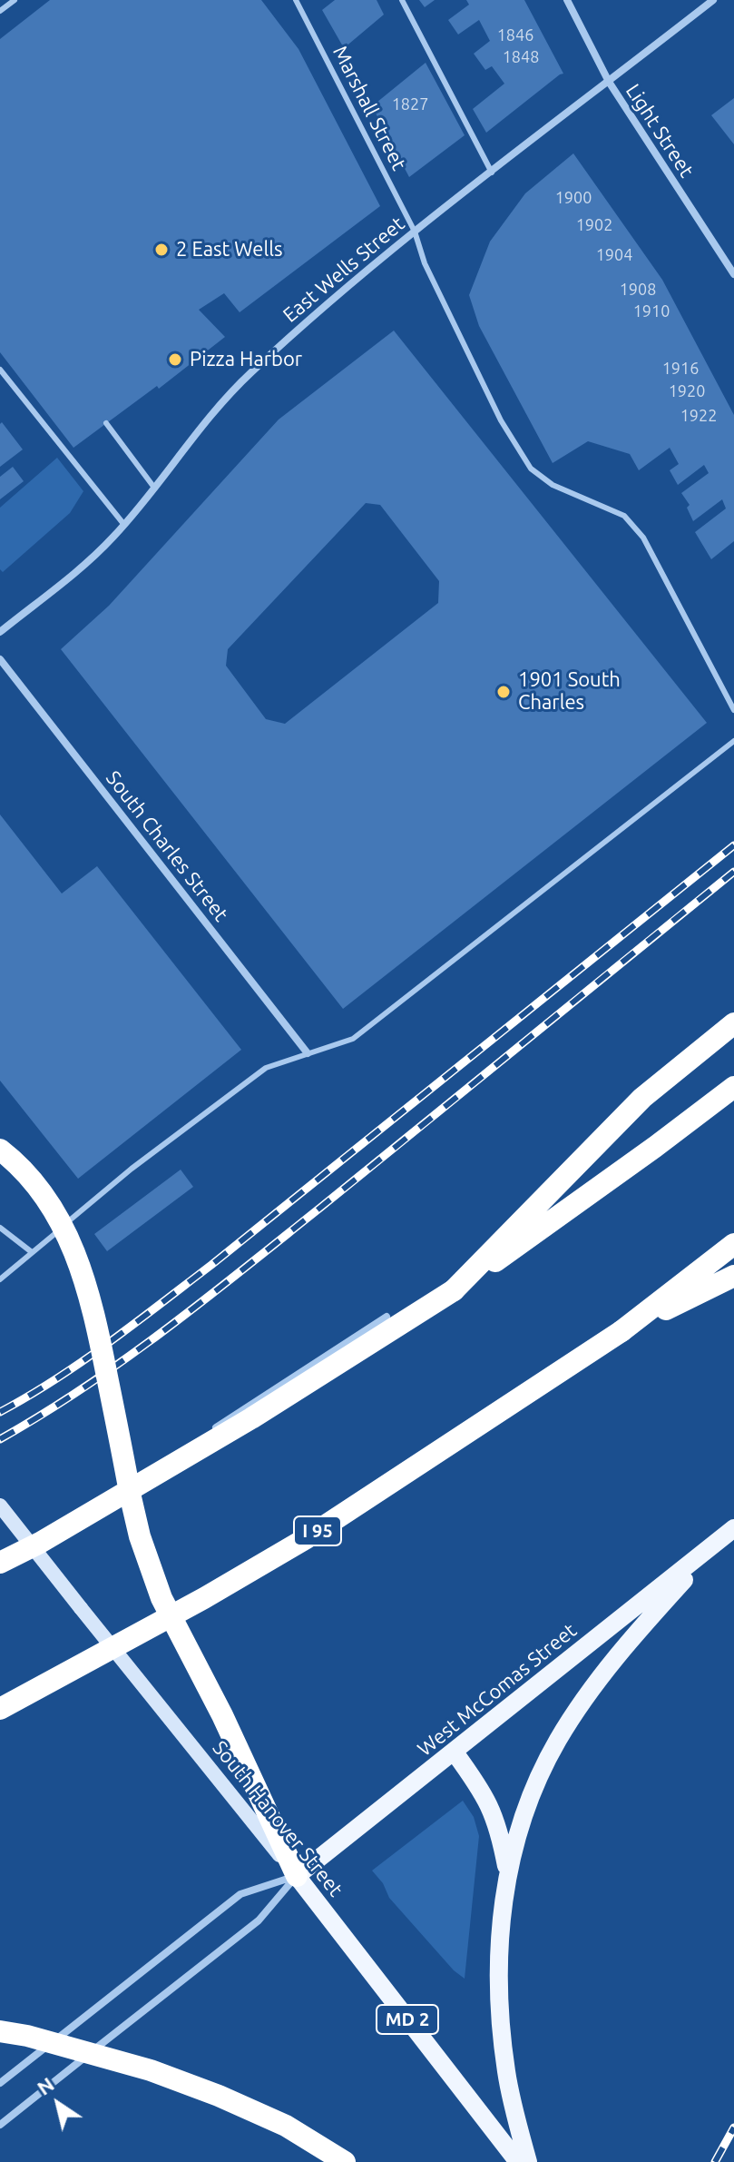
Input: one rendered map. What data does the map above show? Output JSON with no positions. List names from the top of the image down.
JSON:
{
  "streets": {
    "highway": ["I 95"],
    "main road": ["West McComas Street", "South Hanover Street", "MD 2"],
    "street": ["Light Street", "East Wells Street", "South Charles Street"],
    "lane": ["Marshall Street"]
  },
  "crossings": [
    ["Marshall Street", "East Wells Street"],
    ["Light Street", "East Wells Street"],
    ["West McComas Street", "South Hanover Street"]
  ],
  "places": ["2 East Wells", "Pizza Harbor", "1901 South Charles"],
  "house_numbers": [
    "1846",
    "1848",
    "1827",
    "1900",
    "1902",
    "1904",
    "1908",
    "1910",
    "1916",
    "1920",
    "1922"
  ],
  "north": "top left"
}
